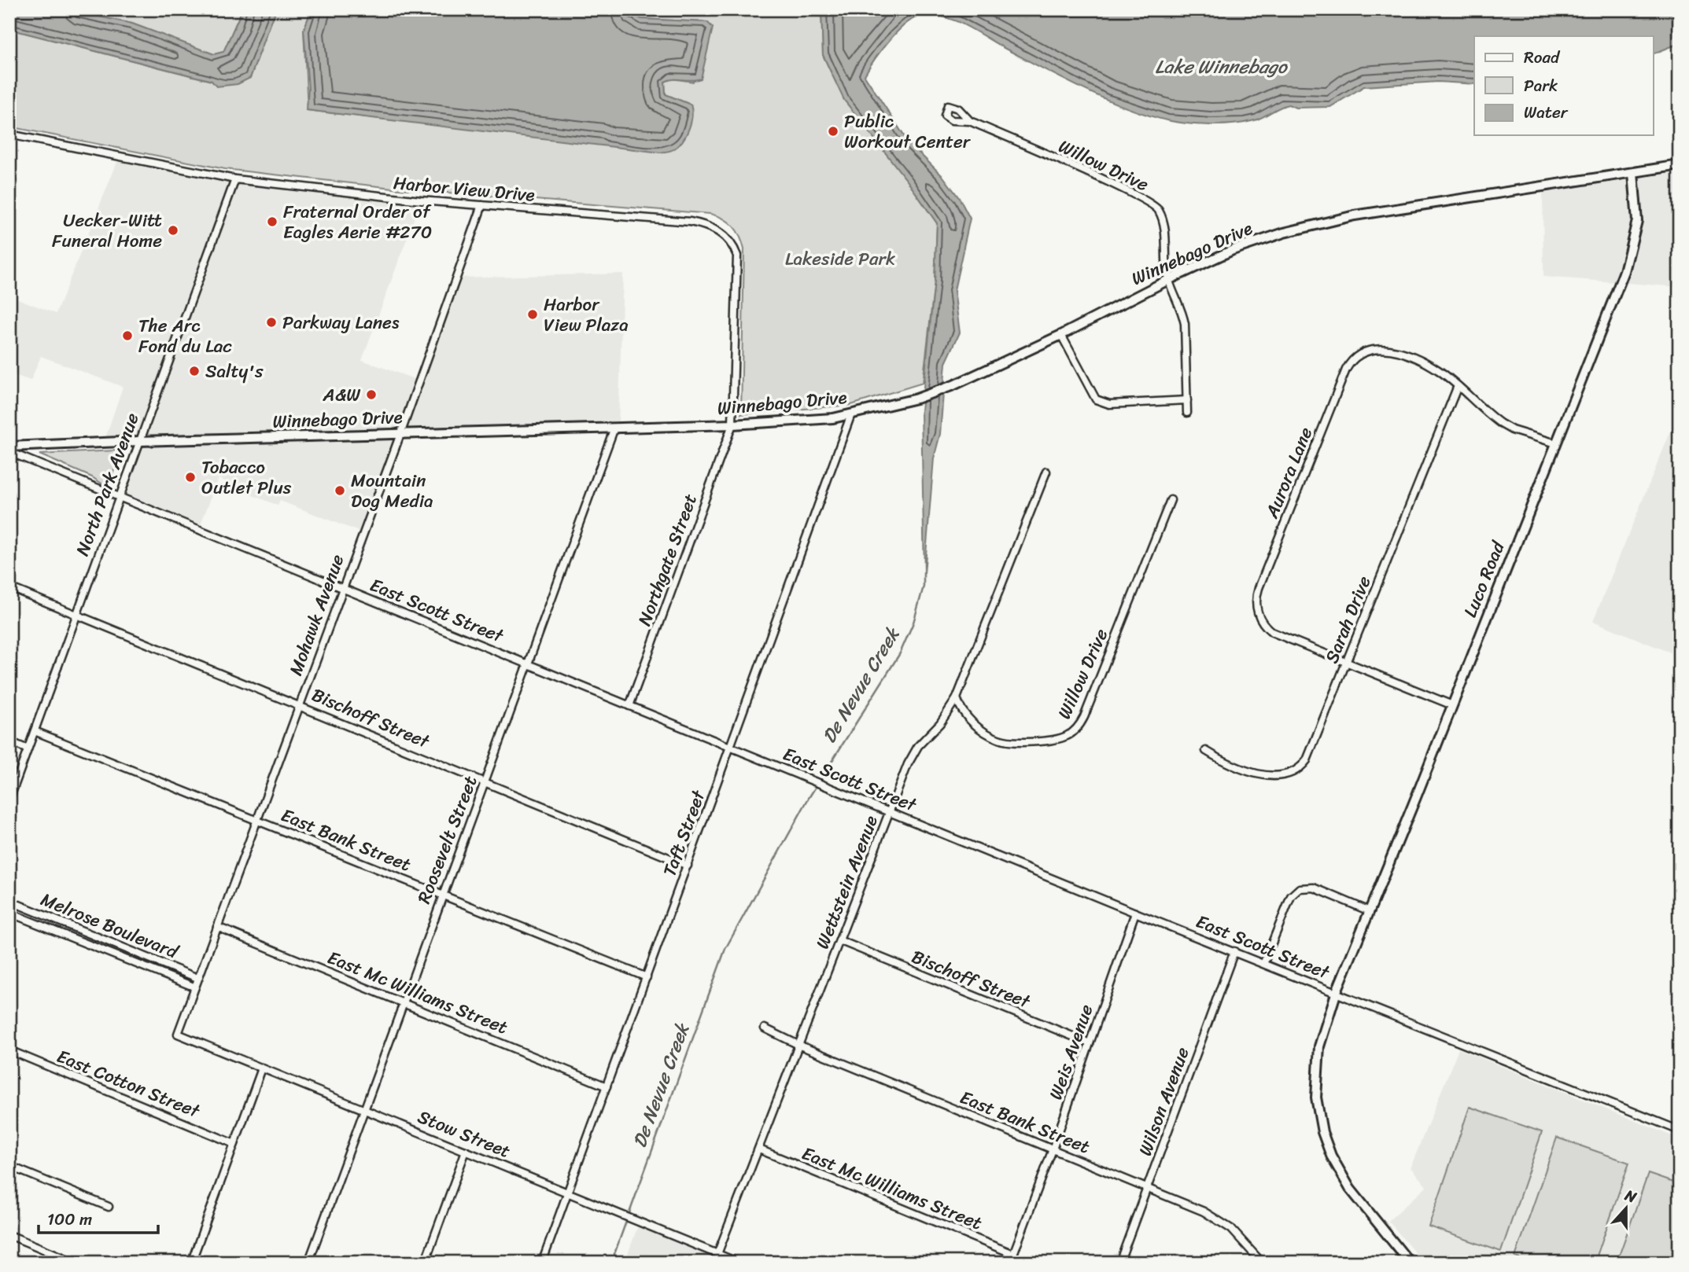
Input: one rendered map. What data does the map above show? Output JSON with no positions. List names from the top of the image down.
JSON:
{
  "streets": {
    "main road": ["Winnebago Drive", "Luco Road"],
    "street": [
      "Willow Drive",
      "Harbor View Drive",
      "Aurora Lane",
      "North Park Avenue",
      "Northgate Street",
      "East Scott Street",
      "Mohawk Avenue",
      "Sarah Drive",
      "Bischoff Street",
      "Taft Street",
      "East Bank Street",
      "Roosevelt Street",
      "Wettstein Avenue",
      "Melrose Boulevard",
      "East Mc Williams Street",
      "Weis Avenue",
      "East Cotton Street",
      "Wilson Avenue",
      "Stow Street"
    ]
  },
  "crossings": [
    ["Willow Drive", "Winnebago Drive"],
    ["Willow Drive", "Wettstein Avenue"],
    ["Harbor View Drive", "Winnebago Drive"],
    ["Harbor View Drive", "North Park Avenue"],
    ["Harbor View Drive", "Northgate Street"],
    ["Harbor View Drive", "Mohawk Avenue"],
    ["Winnebago Drive", "North Park Avenue"],
    ["Winnebago Drive", "Northgate Street"],
    ["Winnebago Drive", "Luco Road"],
    ["Winnebago Drive", "Mohawk Avenue"],
    ["Winnebago Drive", "Taft Street"],
    ["Winnebago Drive", "Roosevelt Street"],
    ["Aurora Lane", "Luco Road"],
    ["Aurora Lane", "Sarah Drive"],
    ["North Park Avenue", "East Scott Street"],
    ["North Park Avenue", "Bischoff Street"],
    ["North Park Avenue", "East Bank Street"],
    ["Northgate Street", "East Scott Street"],
    ["Luco Road", "East Scott Street"],
    ["East Scott Street", "Mohawk Avenue"],
    ["East Scott Street", "Taft Street"],
    ["East Scott Street", "Roosevelt Street"],
    ["East Scott Street", "Wettstein Avenue"],
    ["East Scott Street", "Weis Avenue"],
    ["East Scott Street", "Wilson Avenue"],
    ["Mohawk Avenue", "Bischoff Street"],
    ["Mohawk Avenue", "East Bank Street"],
    ["Mohawk Avenue", "Melrose Boulevard"],
    ["Mohawk Avenue", "East Mc Williams Street"],
    ["Mohawk Avenue", "Stow Street"],
    ["Bischoff Street", "Taft Street"],
    ["Bischoff Street", "Roosevelt Street"],
    ["Bischoff Street", "Wettstein Avenue"],
    ["Bischoff Street", "Weis Avenue"],
    ["Taft Street", "East Bank Street"],
    ["Taft Street", "East Mc Williams Street"],
    ["Taft Street", "Stow Street"],
    ["East Bank Street", "Roosevelt Street"],
    ["East Bank Street", "Wettstein Avenue"],
    ["East Bank Street", "Weis Avenue"],
    ["East Bank Street", "Wilson Avenue"],
    ["Roosevelt Street", "East Mc Williams Street"],
    ["Roosevelt Street", "Stow Street"],
    ["Wettstein Avenue", "East Mc Williams Street"],
    ["Wettstein Avenue", "Stow Street"],
    ["East Mc Williams Street", "Weis Avenue"]
  ],
  "water": ["Lake Winnebago", "De Nevue Creek"],
  "parks": ["Lakeside Park"],
  "places": [
    "Public Workout Center",
    "Fraternal Order of Eagles Aerie #270",
    "Uecker-Witt Funeral Home",
    "Harbor View Plaza",
    "Parkway Lanes",
    "The Arc Fond du Lac",
    "Salty's",
    "A&W",
    "Tobacco Outlet Plus",
    "Mountain Dog Media"
  ],
  "legend": ["Road", "Park", "Water"],
  "scale_bar": "100 m",
  "north": "top"
}
